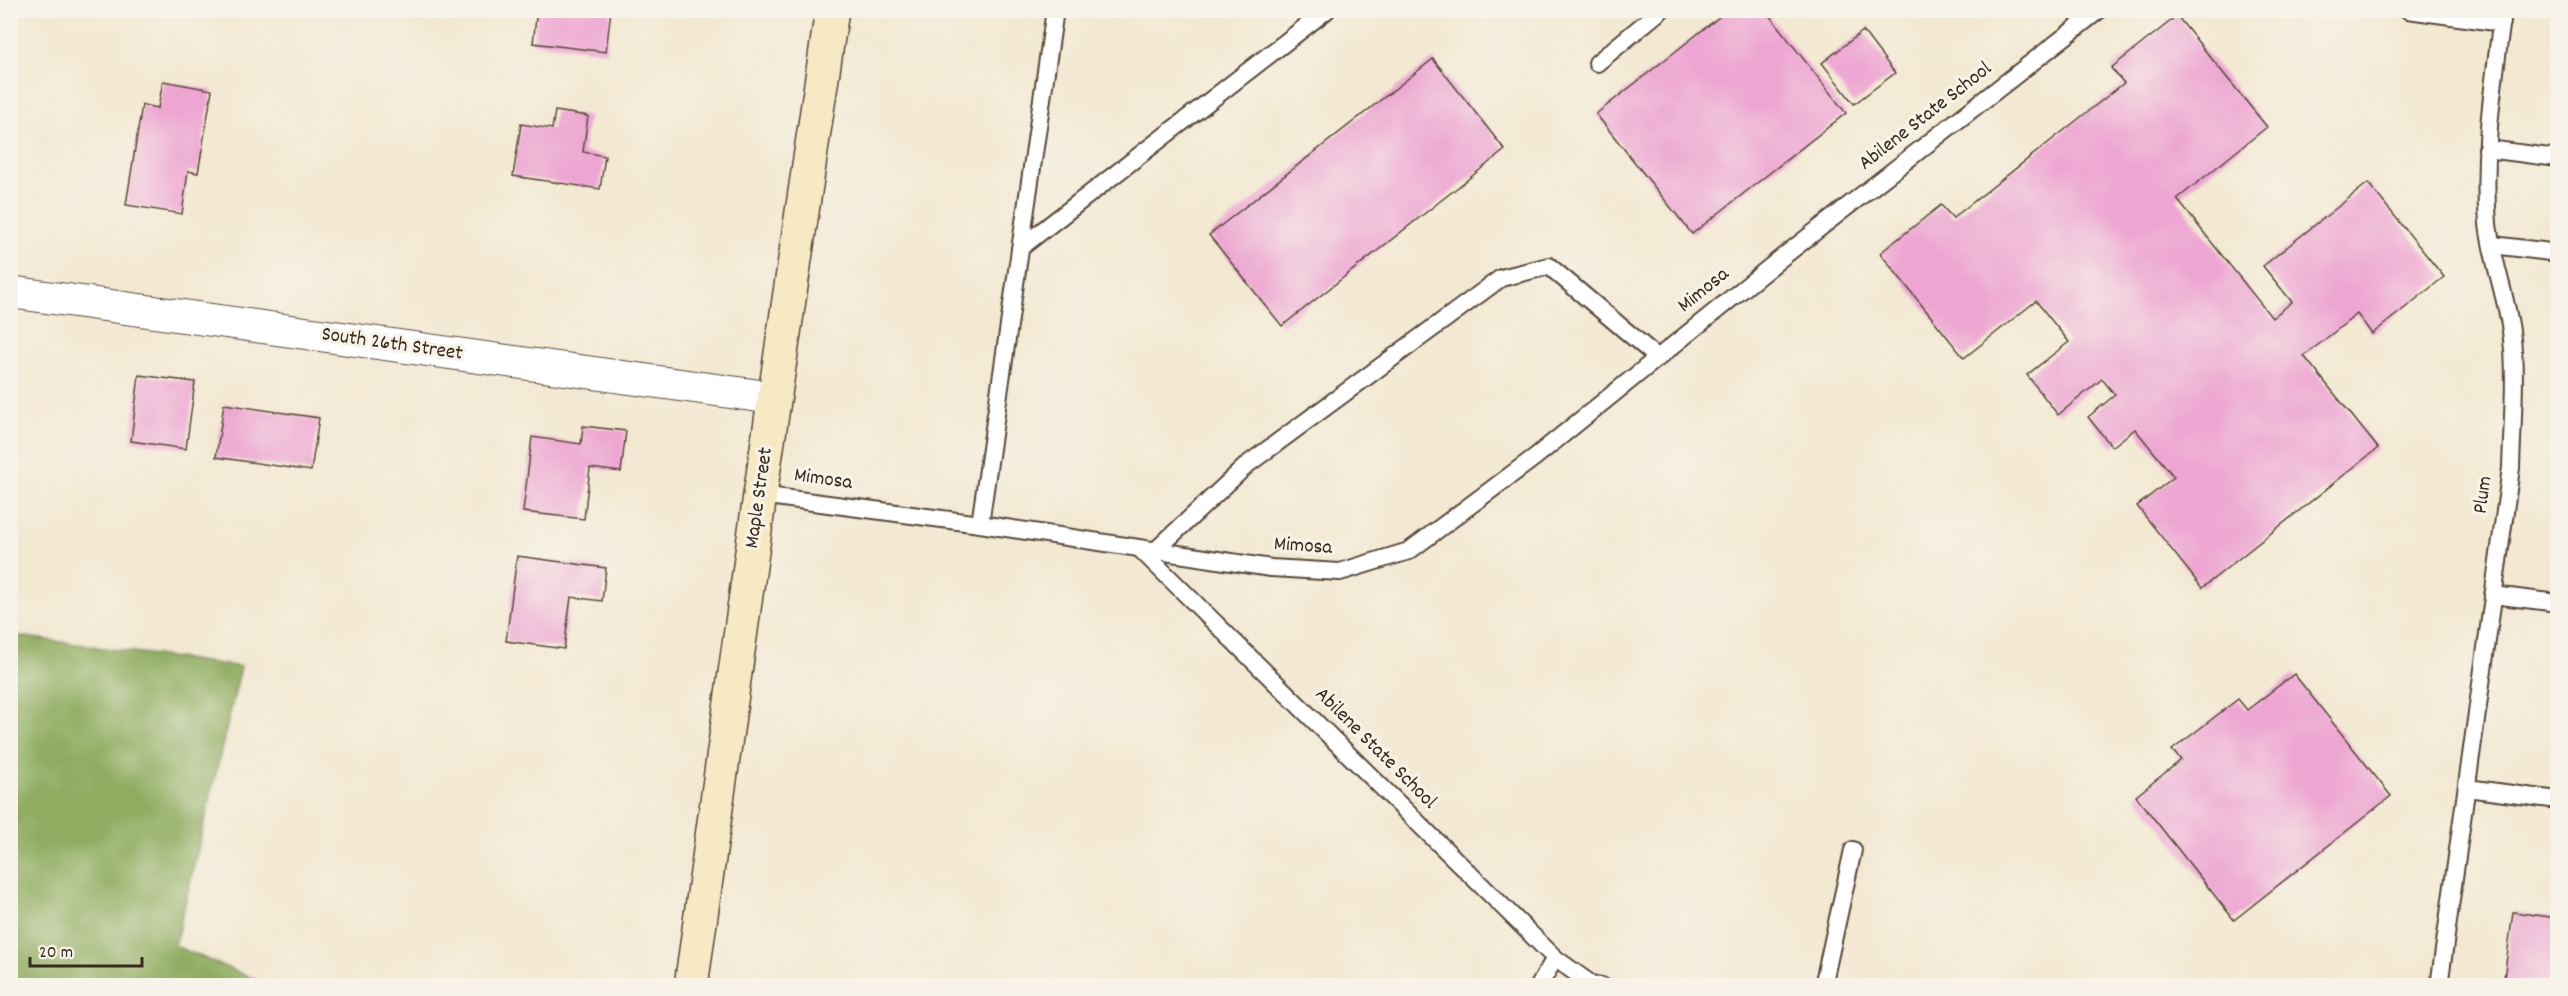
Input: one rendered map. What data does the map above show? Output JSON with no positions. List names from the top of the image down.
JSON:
{
  "streets": {
    "main road": ["Maple Street"],
    "street": ["South 26th Street"],
    "lane": ["Abilene State School", "Mimosa", "Plum"]
  },
  "crossings": [
    ["Abilene State School", "Mimosa"],
    ["Mimosa", "Maple Street"],
    ["South 26th Street", "Maple Street"]
  ],
  "scale_bar": "20 m"
}
